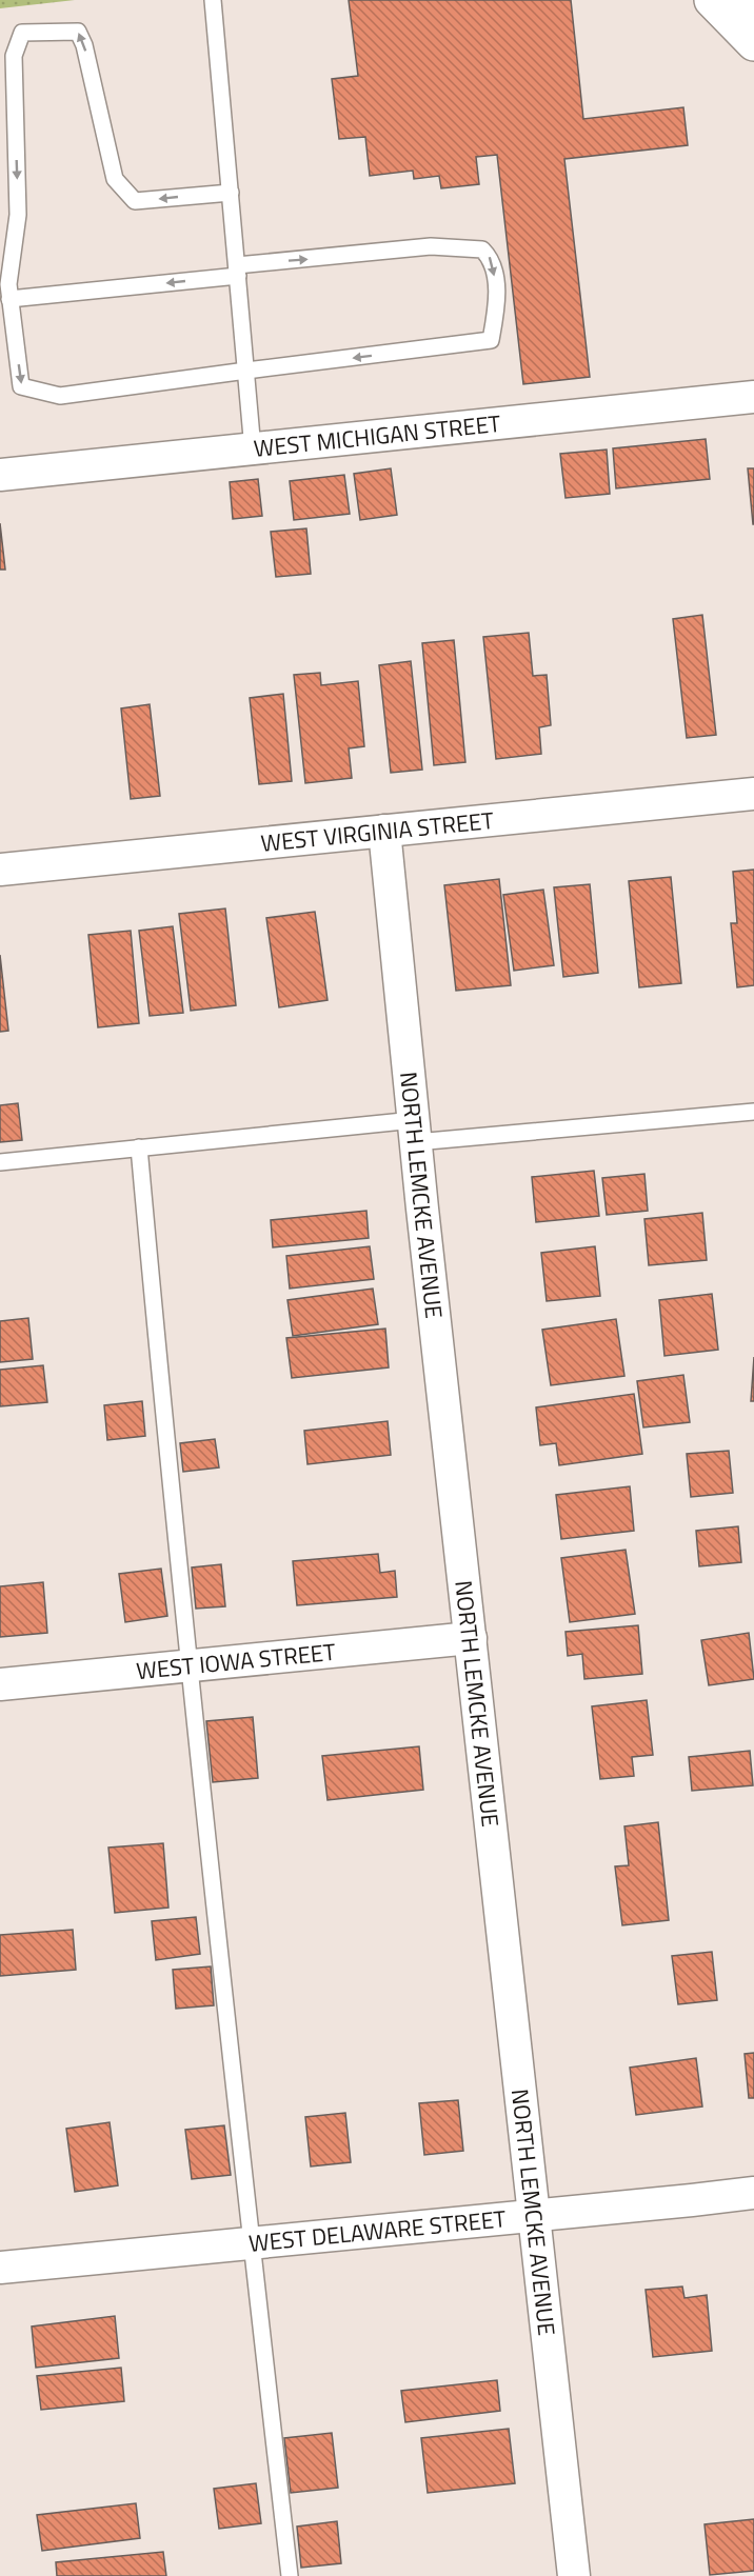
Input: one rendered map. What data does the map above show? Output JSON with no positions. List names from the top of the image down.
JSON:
{
  "streets": {
    "street": [
      "WEST MICHIGAN STREET",
      "WEST VIRGINIA STREET",
      "NORTH LEMCKE AVENUE",
      "WEST IOWA STREET",
      "WEST DELAWARE STREET"
    ]
  },
  "crossings": [
    ["WEST VIRGINIA STREET", "NORTH LEMCKE AVENUE"],
    ["NORTH LEMCKE AVENUE", "WEST IOWA STREET"],
    ["NORTH LEMCKE AVENUE", "WEST DELAWARE STREET"]
  ]
}
